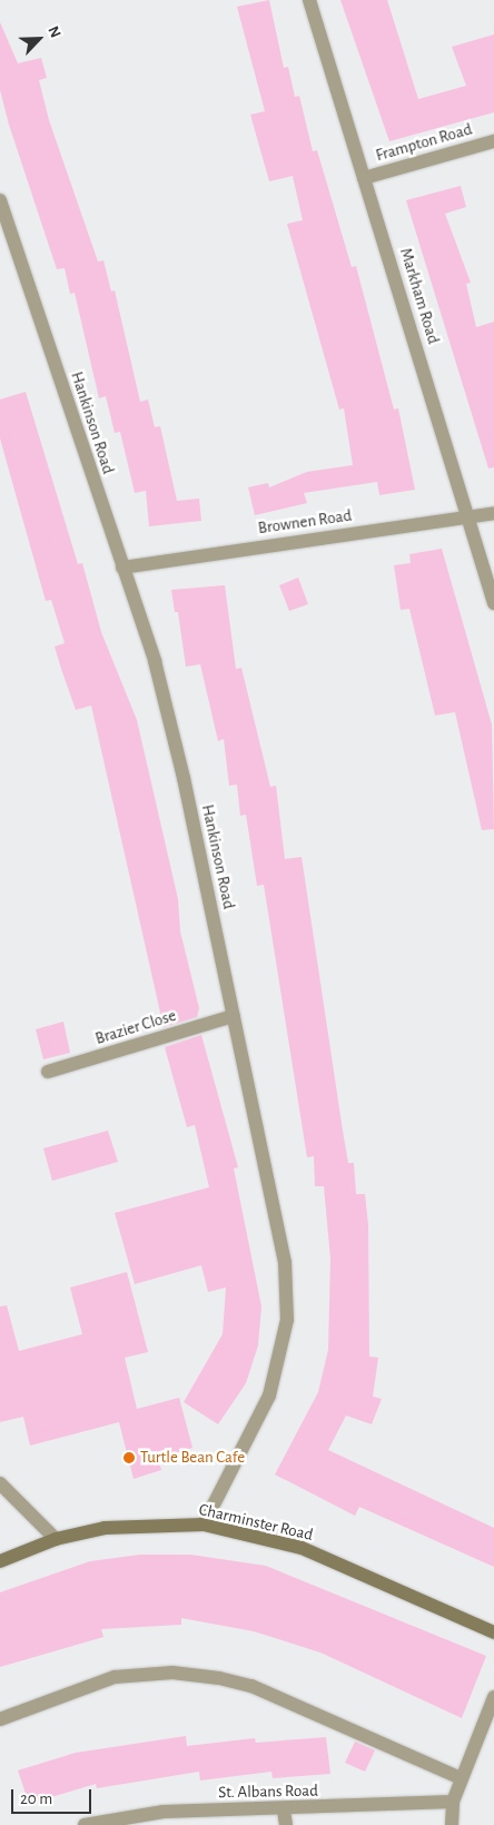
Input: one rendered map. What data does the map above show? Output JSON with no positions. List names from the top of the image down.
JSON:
{
  "streets": {
    "main road": ["Charminster Road"],
    "street": [
      "Frampton Road",
      "Markham Road",
      "Hankinson Road",
      "Brownen Road",
      "Brazier Close",
      "St. Albans Road"
    ]
  },
  "crossings": [
    ["Frampton Road", "Markham Road"],
    ["Markham Road", "Brownen Road"],
    ["Hankinson Road", "Brownen Road"],
    ["Hankinson Road", "Brazier Close"],
    ["Hankinson Road", "Charminster Road"]
  ],
  "places": ["Turtle Bean Cafe"],
  "scale_bar": "20 m",
  "north": "top right"
}
